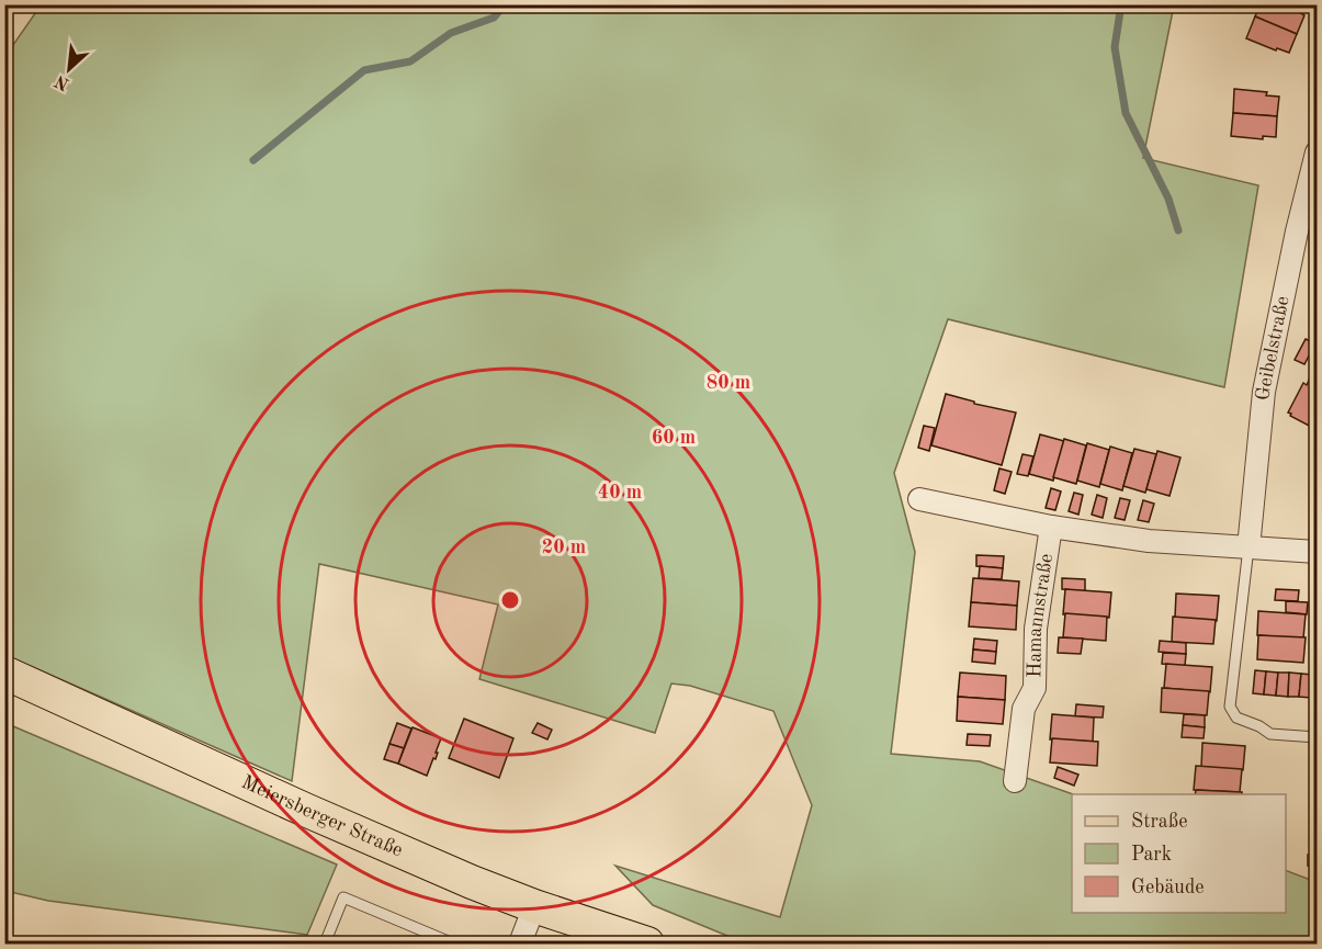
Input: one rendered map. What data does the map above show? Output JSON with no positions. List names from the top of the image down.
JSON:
{
  "streets": {
    "main road": ["Meiersberger Straße"],
    "street": ["Geibelstraße", "Hamannstraße"]
  },
  "crossings": [
    ["Geibelstraße", "Hamannstraße"]
  ],
  "legend": ["Straße", "Park", "Gebäude"],
  "north": "bottom left",
  "rings": [
    "80 m",
    "60 m",
    "40 m",
    "20 m"
  ]
}
